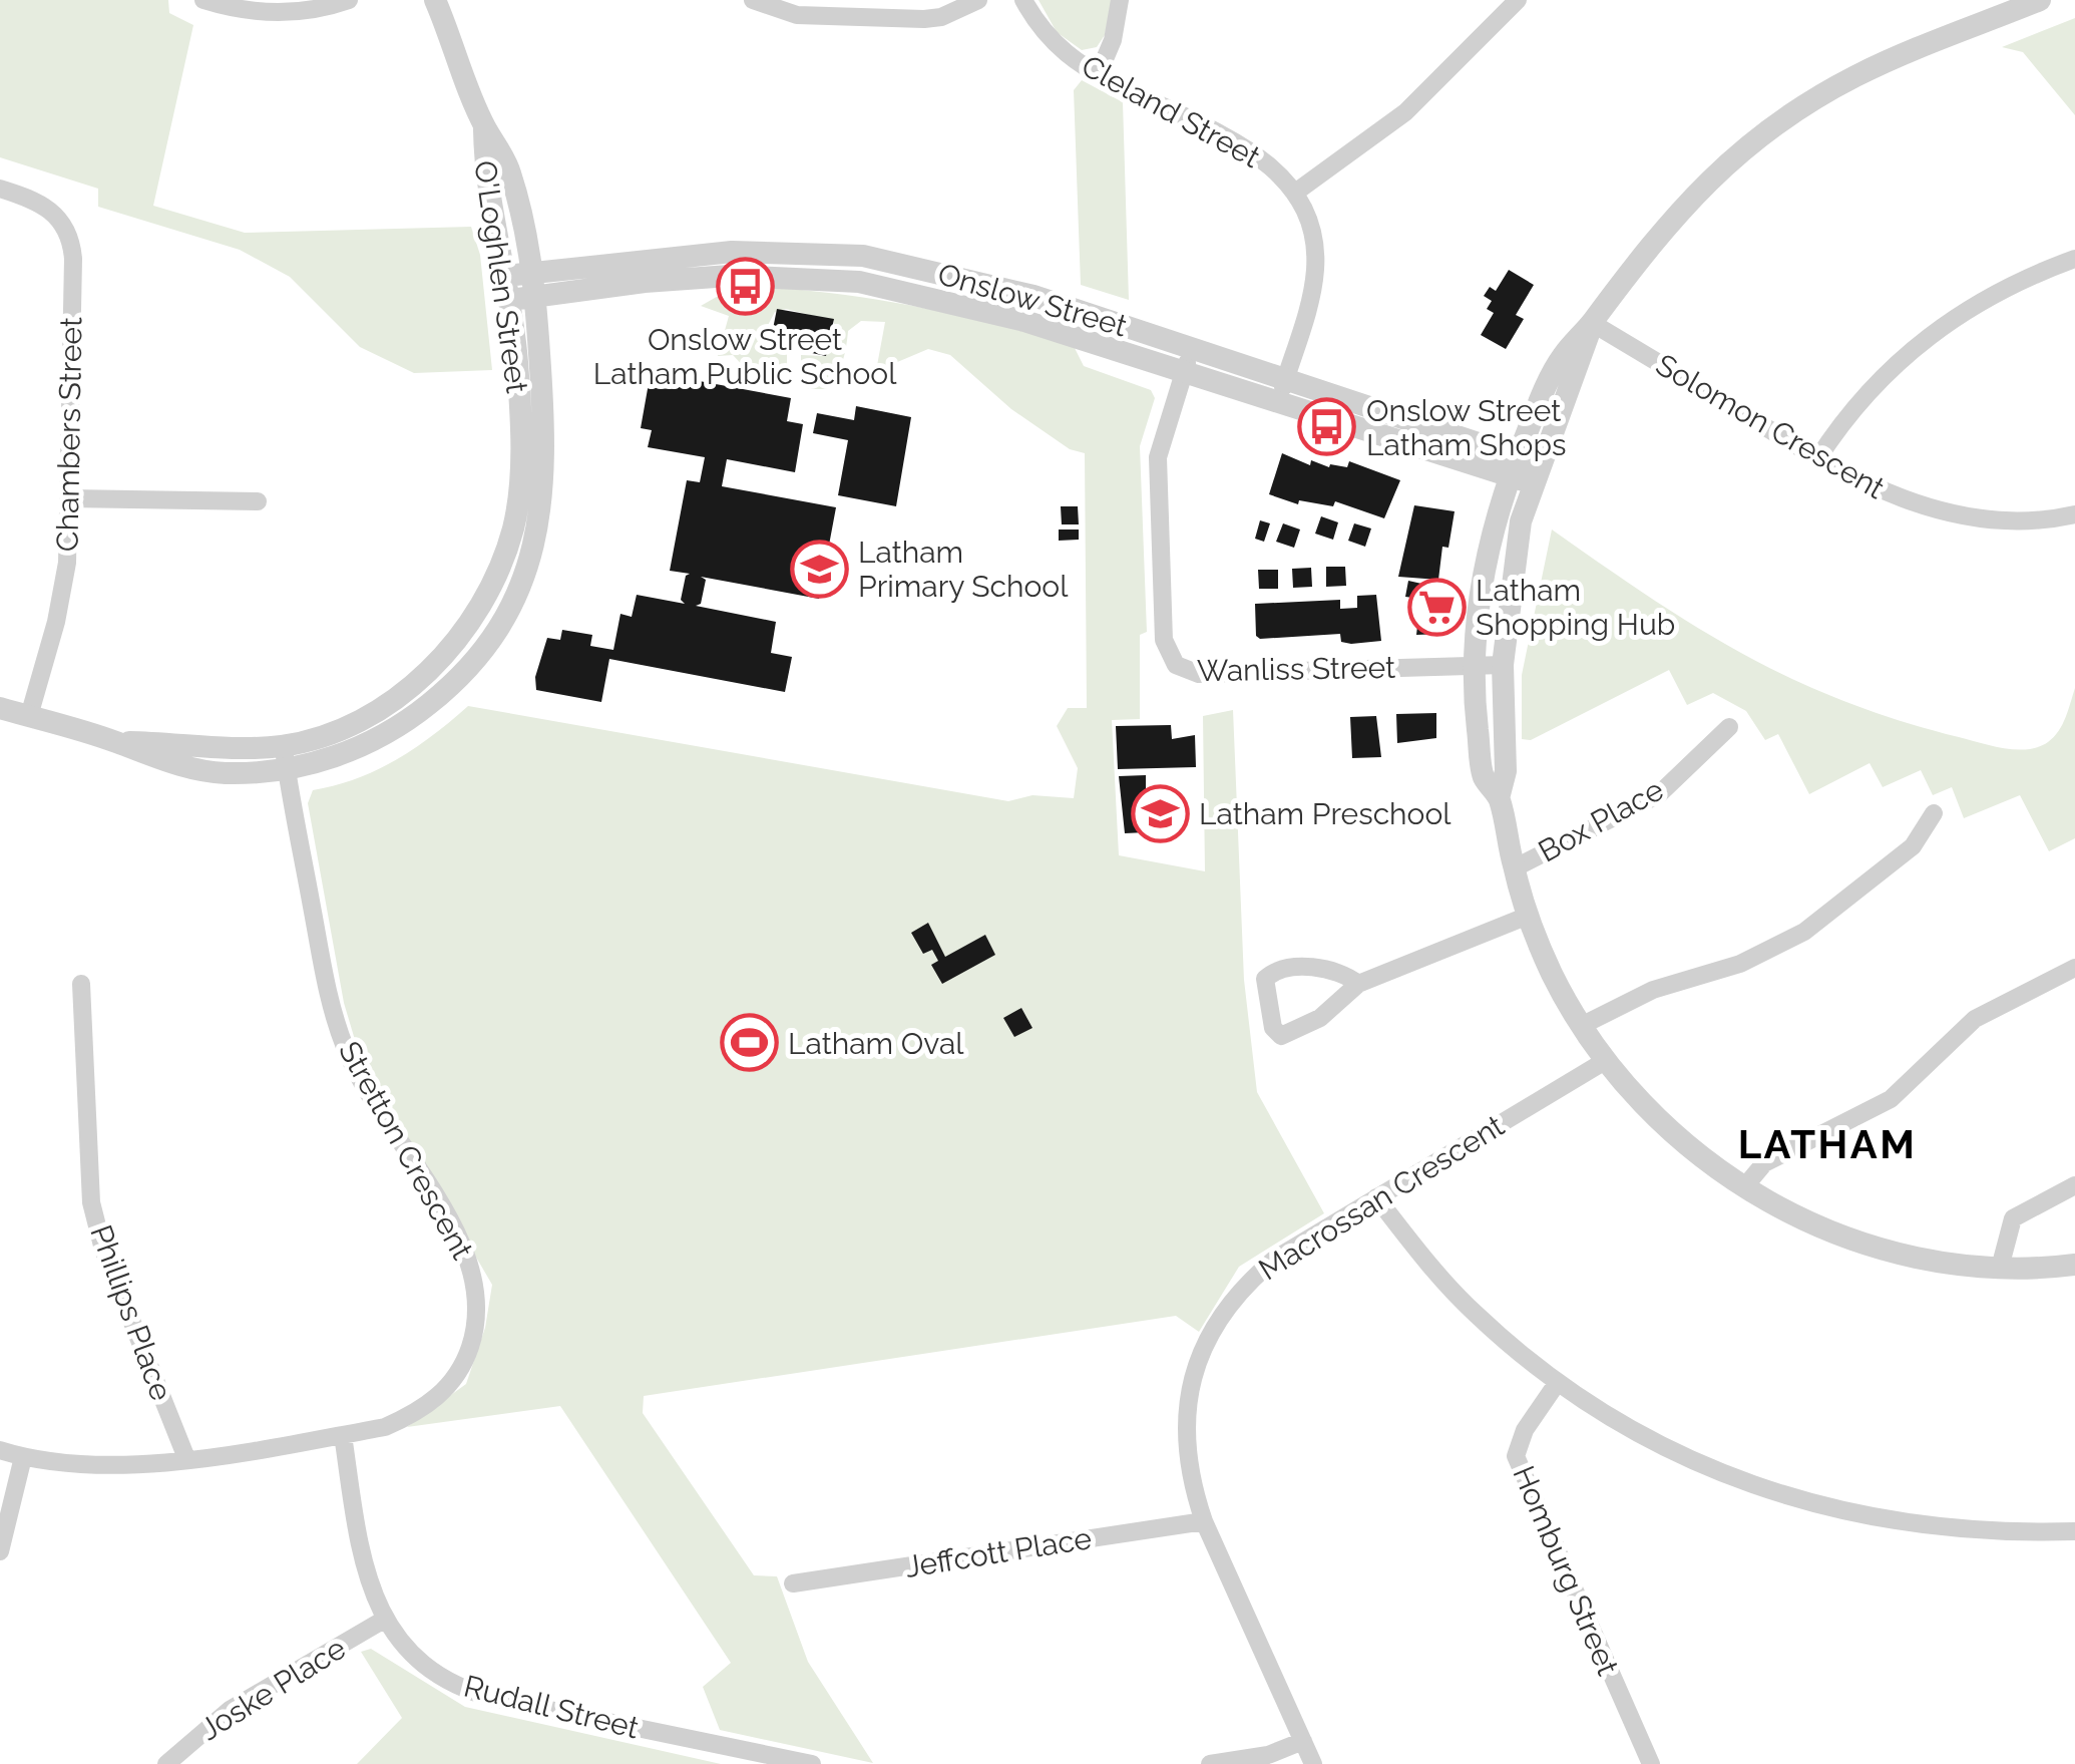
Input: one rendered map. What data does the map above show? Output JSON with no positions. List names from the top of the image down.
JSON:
{
  "streets": {
    "street": [
      "Cleland Street",
      "O'Loghlen Street",
      "Onslow Street",
      "Solomon Crescent",
      "Chambers Street",
      "Wanliss Street",
      "Box Place",
      "Stretton Crescent",
      "Macrossan Crescent",
      "Phillips Place",
      "Jeffcott Place",
      "Homburg Street",
      "Joske Place",
      "Rudall Street"
    ]
  },
  "crossings": [
    ["Cleland Street", "Onslow Street"],
    ["O'Loghlen Street", "Onslow Street"],
    ["O'Loghlen Street", "Chambers Street"],
    ["O'Loghlen Street", "Stretton Crescent"],
    ["Onslow Street", "Wanliss Street"],
    ["Stretton Crescent", "Phillips Place"],
    ["Stretton Crescent", "Rudall Street"],
    ["Macrossan Crescent", "Jeffcott Place"],
    ["Joske Place", "Rudall Street"]
  ],
  "districts": ["LATHAM"],
  "places": {
    "bus stop": ["Onslow Street Latham Public School", "Onslow Street Latham Shops"],
    "school or university": ["Latham Primary School", "Latham Preschool"],
    "supermarket": ["Latham Shopping Hub"],
    "sports": ["Latham Oval"]
  }
}
